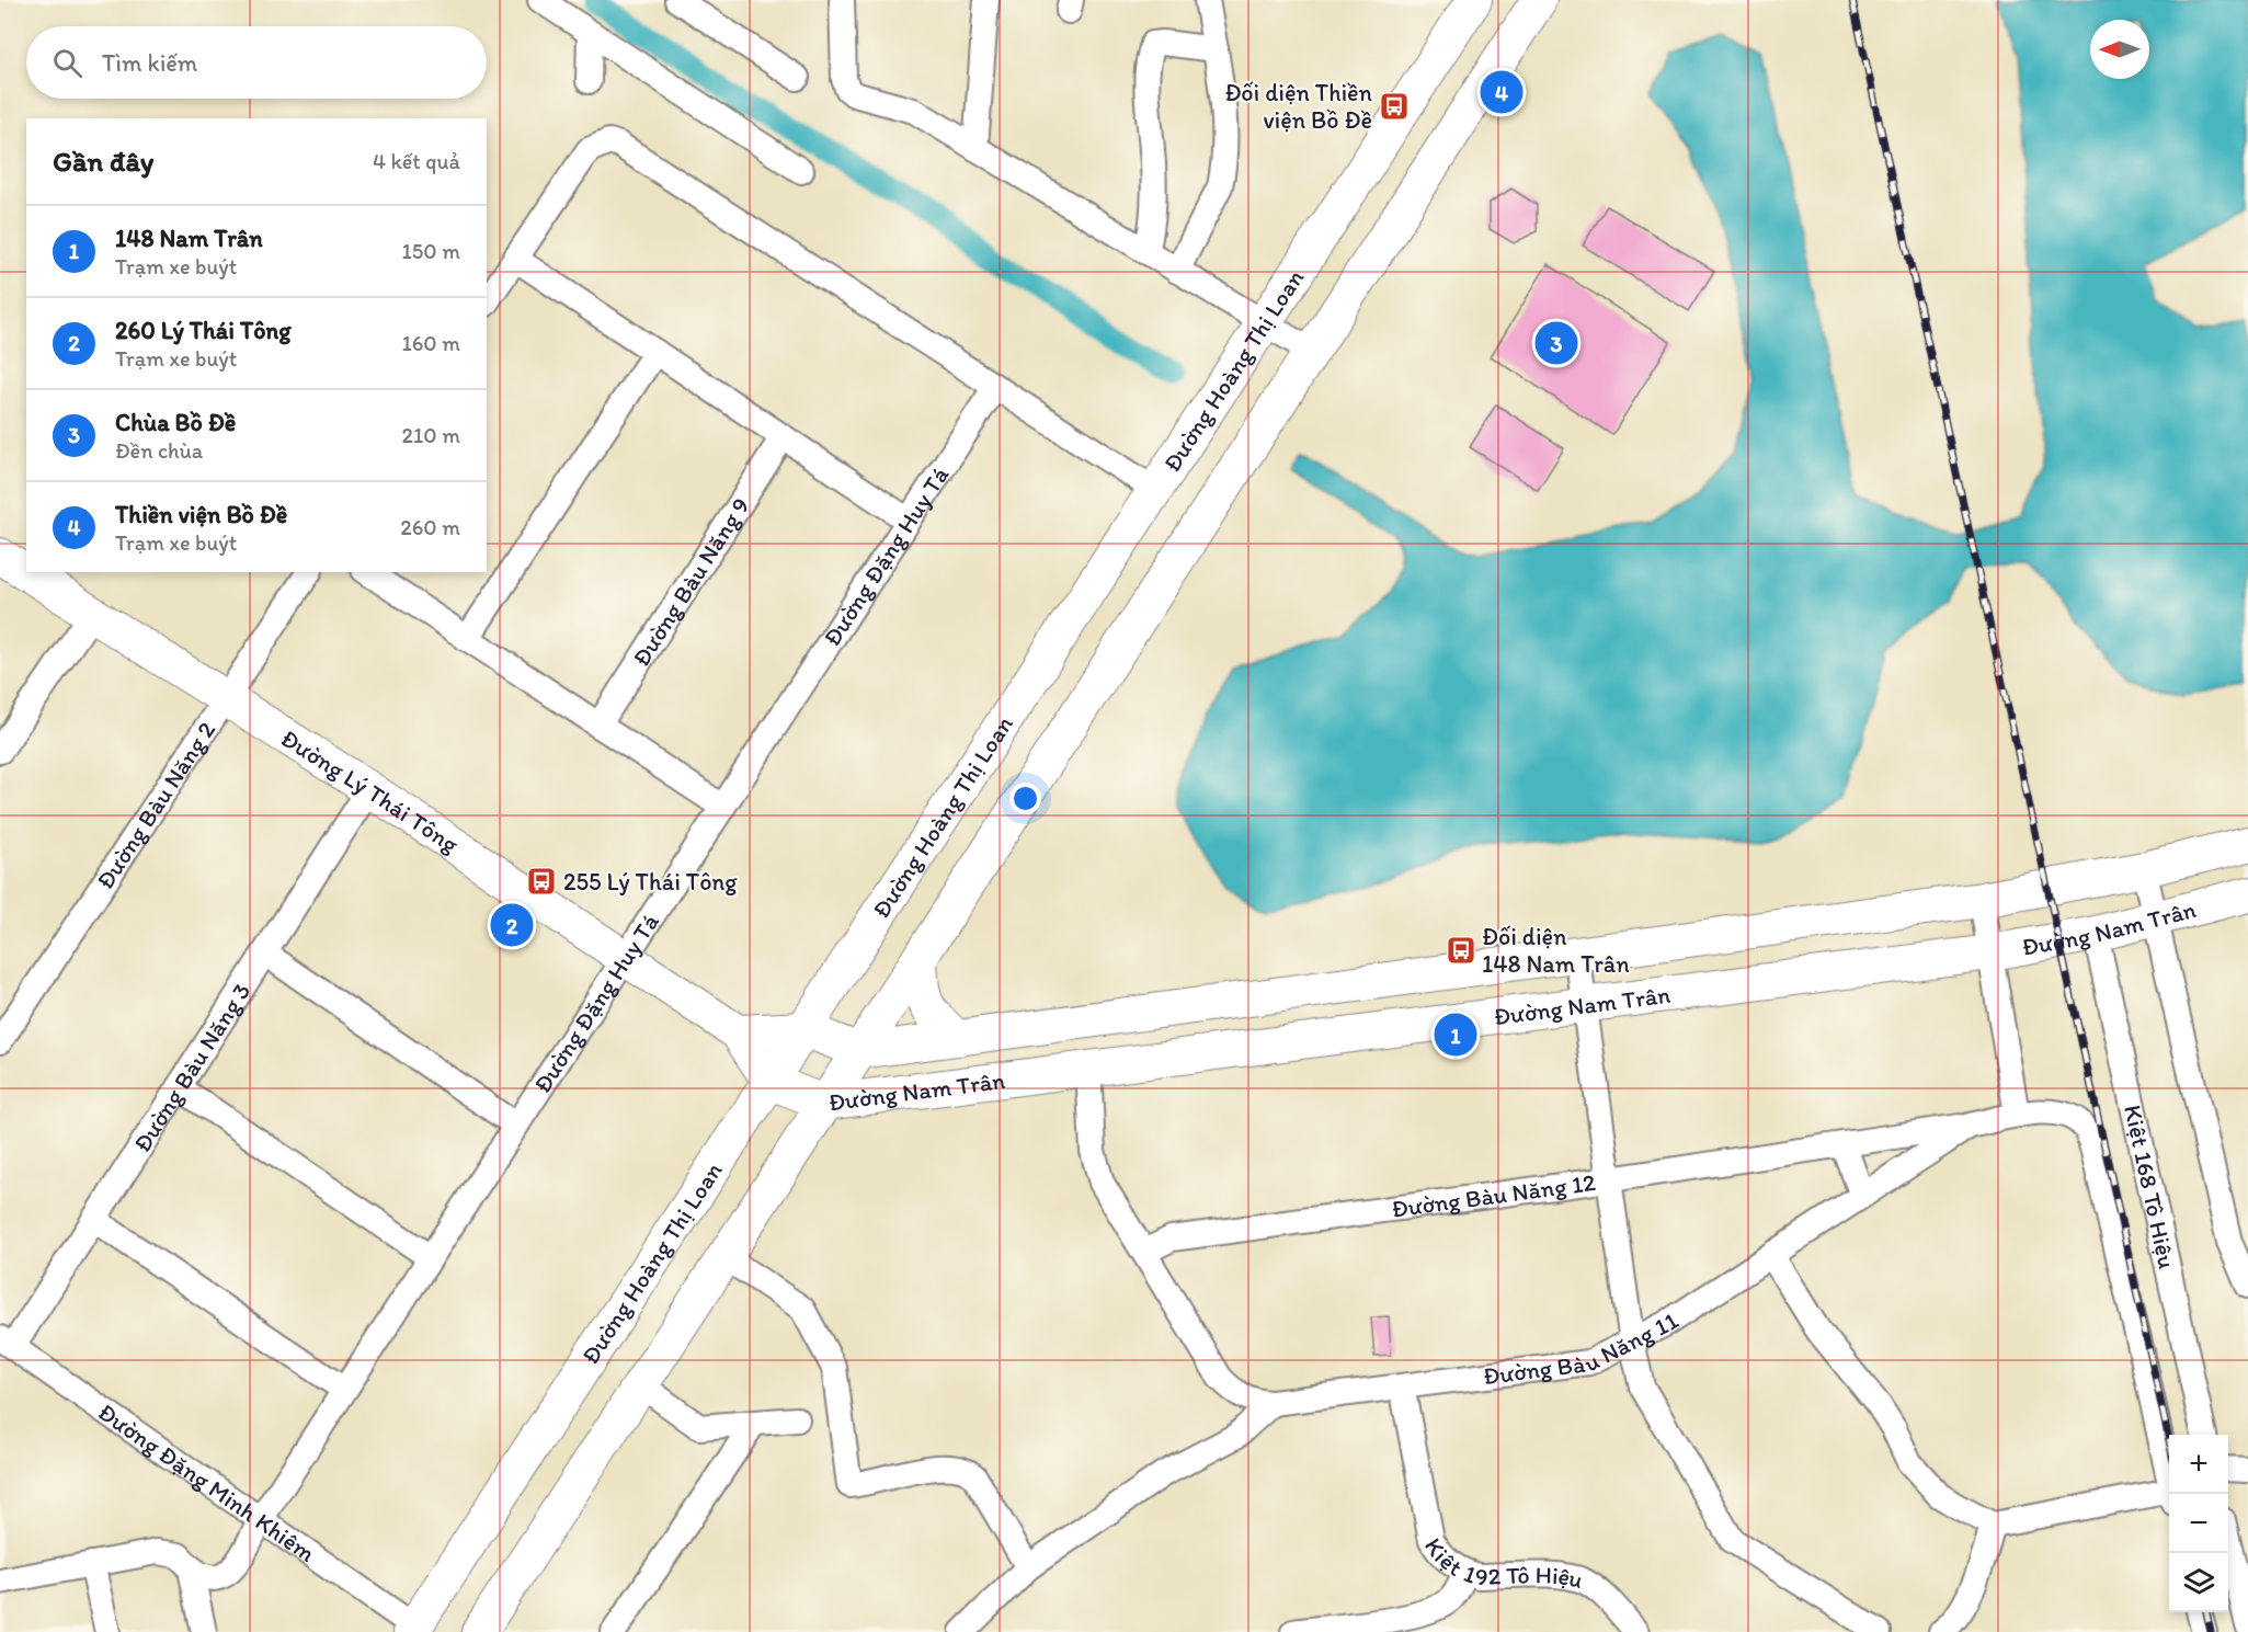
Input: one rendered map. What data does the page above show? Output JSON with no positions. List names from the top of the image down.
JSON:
{
  "streets": {
    "street": [
      "Đường Hoàng Thị Loan",
      "Đường Đặng Huy Tá",
      "Đường Bàu Năng 9",
      "Đường Lý Thái Tông",
      "Đường Bàu Năng 2",
      "Đường Nam Trân",
      "Đường Bàu Năng 3",
      "Kiệt 168 Tô Hiệu",
      "Đường Bàu Năng 12",
      "Đường Bàu Năng 11",
      "Đường Đặng Minh Khiêm",
      "Kiệt 192 Tô Hiệu"
    ]
  },
  "crossings": [
    ["Đường Hoàng Thị Loan", "Đường Nam Trân"],
    ["Đường Hoàng Thị Loan", "Đường Đặng Minh Khiêm"],
    ["Đường Đặng Huy Tá", "Đường Lý Thái Tông"],
    ["Đường Đặng Huy Tá", "Đường Đặng Minh Khiêm"],
    ["Đường Lý Thái Tông", "Đường Bàu Năng 2"],
    ["Đường Lý Thái Tông", "Đường Nam Trân"],
    ["Đường Lý Thái Tông", "Đường Bàu Năng 3"],
    ["Đường Nam Trân", "Kiệt 168 Tô Hiệu"],
    ["Đường Nam Trân", "Đường Bàu Năng 11"],
    ["Đường Bàu Năng 3", "Đường Đặng Minh Khiêm"],
    ["Đường Bàu Năng 12", "Đường Bàu Năng 11"],
    ["Đường Bàu Năng 11", "Kiệt 192 Tô Hiệu"]
  ],
  "places": {
    "bus stop": ["Đối diện Thiền viện Bồ Đề", "255 Lý Thái Tông", "Đối diện 148 Nam Trân"]
  },
  "north": "left",
  "page": {
    "search": "Tìm kiếm",
    "pins": [
      "4",
      "3",
      "2",
      "1"
    ],
    "heading": ["Gần đây", "4 kết quả"],
    "list": [
      {
        "mark": "1",
        "name": "148 Nam Trân",
        "note": "Trạm xe buýt",
        "value": "150 m"
      },
      {
        "mark": "2",
        "name": "260 Lý Thái Tông",
        "note": "Trạm xe buýt",
        "value": "160 m"
      },
      {
        "mark": "3",
        "name": "Chùa Bồ Đề",
        "note": "Đền chùa",
        "value": "210 m"
      },
      {
        "mark": "4",
        "name": "Thiền viện Bồ Đề",
        "note": "Trạm xe buýt",
        "value": "260 m"
      }
    ],
    "map_buttons": ["+", "−"]
  }
}
